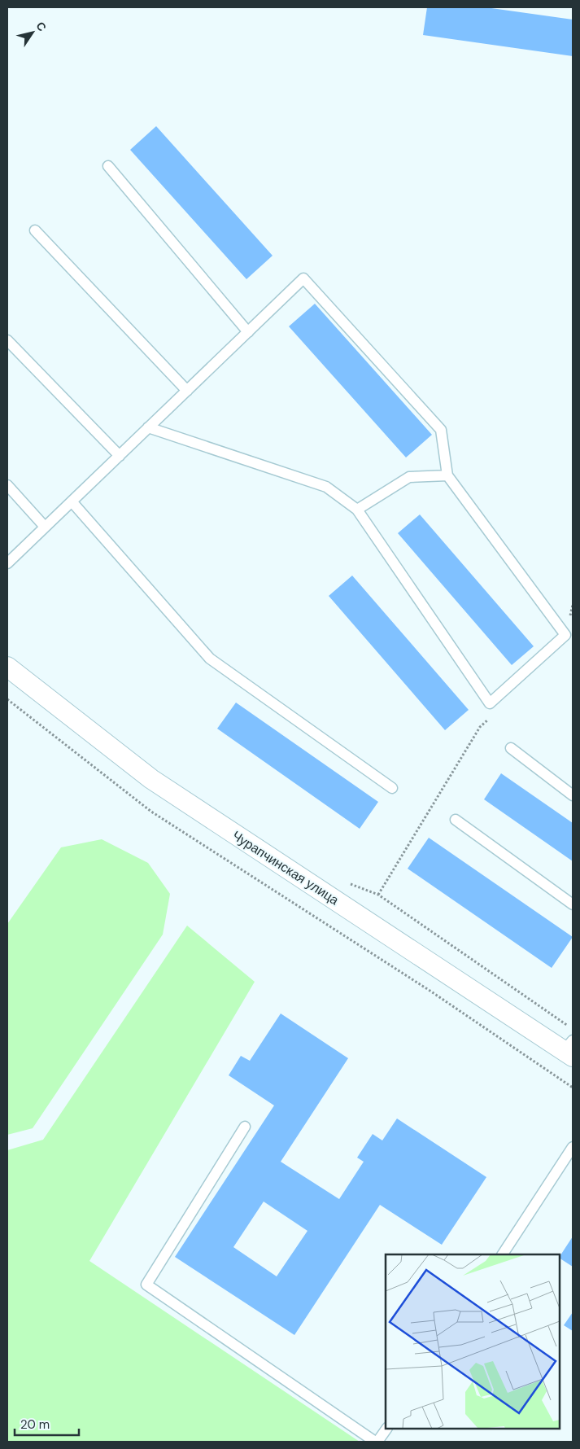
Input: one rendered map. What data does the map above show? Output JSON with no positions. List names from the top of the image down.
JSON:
{
  "streets": {
    "street": ["Чурапчинская улица"]
  },
  "scale_bar": "20 m",
  "north": "top right"
}
